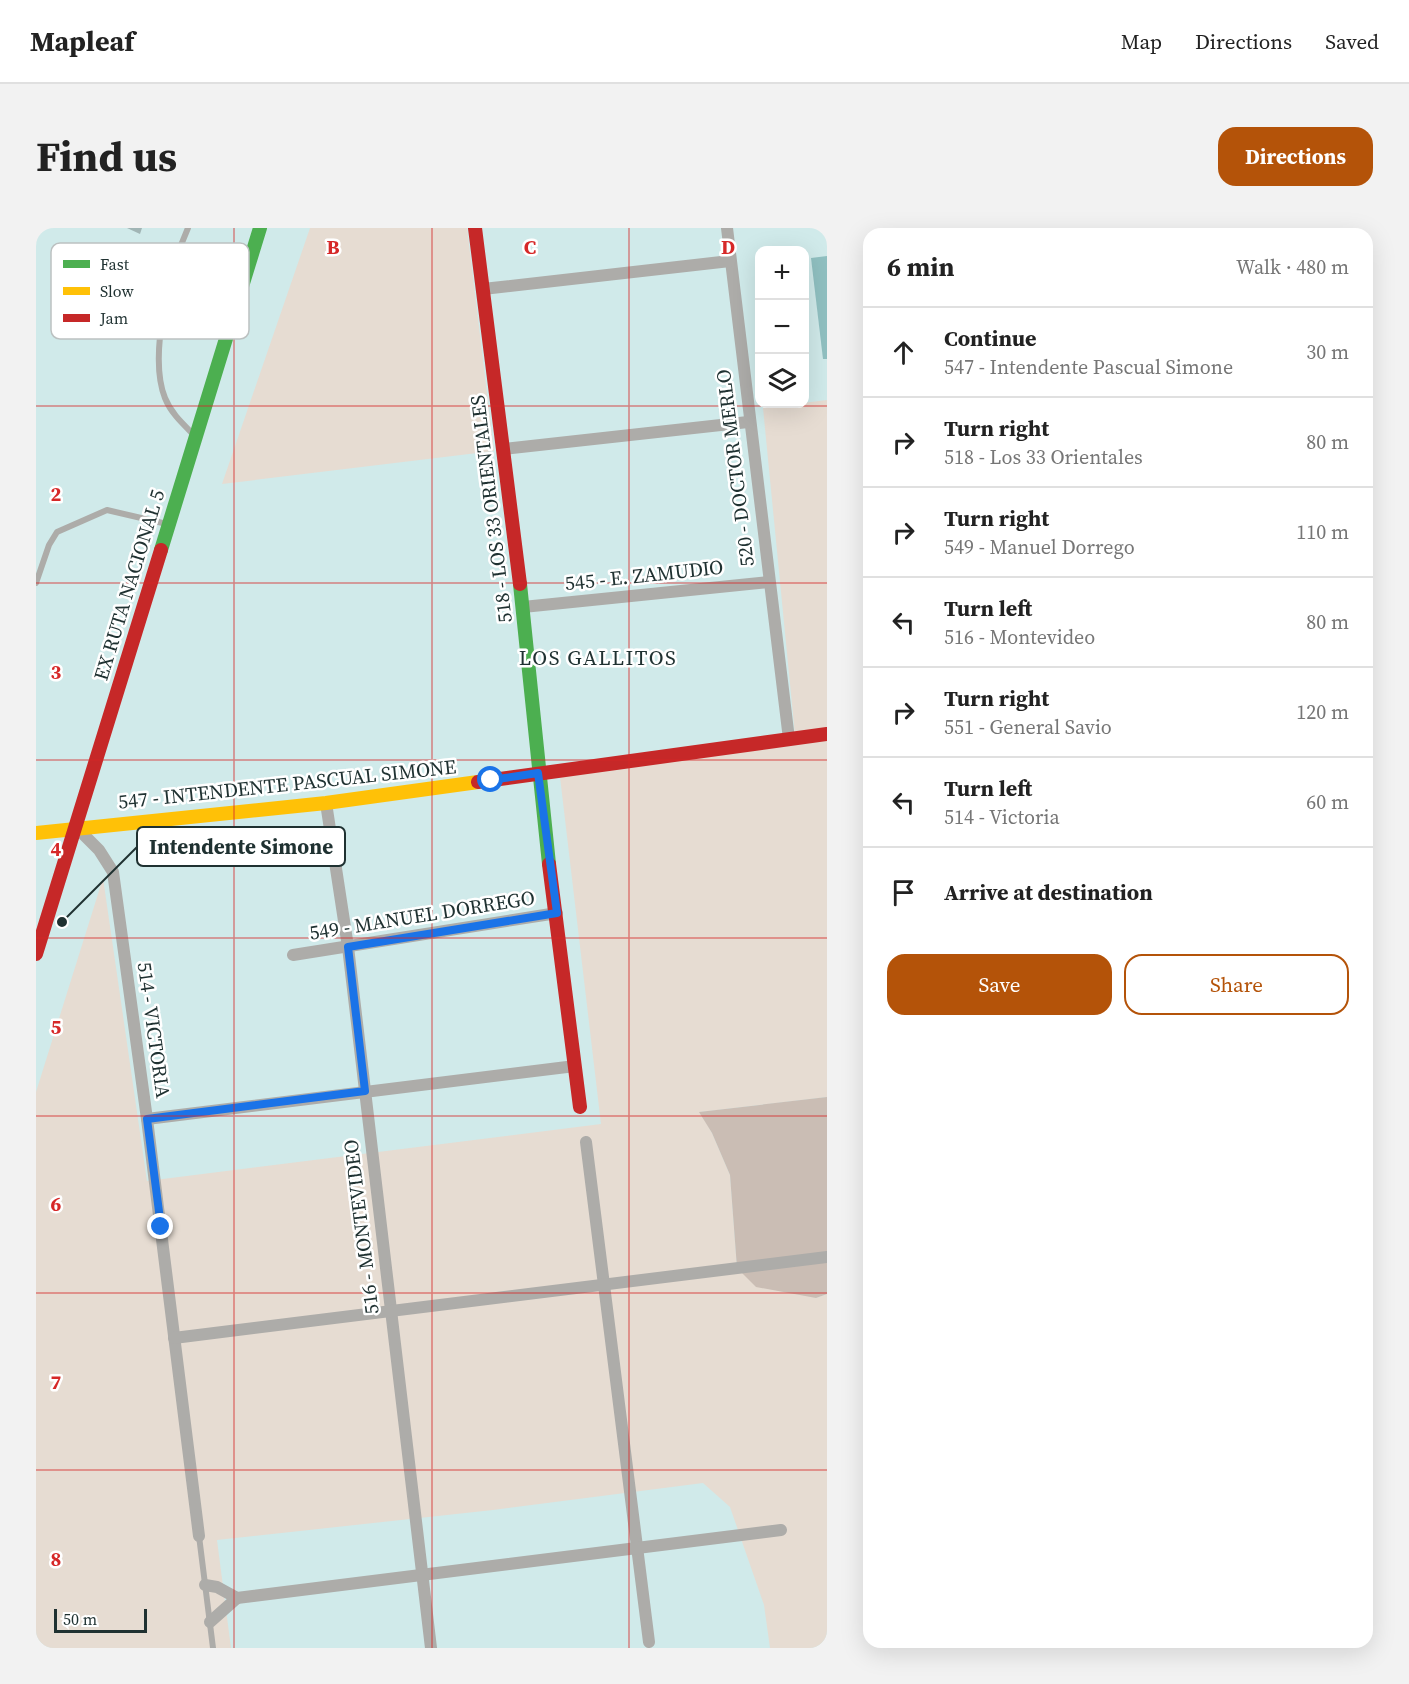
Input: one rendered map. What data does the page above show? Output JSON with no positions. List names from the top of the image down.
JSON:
{
  "streets": {
    "street": [
      "520 - DOCTOR MERLO",
      "518 - LOS 33 ORIENTALES",
      "545 - E. ZAMUDIO",
      "EX RUTA NACIONAL 5",
      "547 - INTENDENTE PASCUAL SIMONE",
      "549 - MANUEL DORREGO",
      "514 - VICTORIA",
      "516 - MONTEVIDEO"
    ]
  },
  "crossings": [
    ["520 - DOCTOR MERLO", "545 - E. ZAMUDIO"],
    ["520 - DOCTOR MERLO", "547 - INTENDENTE PASCUAL SIMONE"],
    ["518 - LOS 33 ORIENTALES", "545 - E. ZAMUDIO"],
    ["518 - LOS 33 ORIENTALES", "547 - INTENDENTE PASCUAL SIMONE"],
    ["518 - LOS 33 ORIENTALES", "549 - MANUEL DORREGO"],
    ["EX RUTA NACIONAL 5", "547 - INTENDENTE PASCUAL SIMONE"],
    ["EX RUTA NACIONAL 5", "514 - VICTORIA"],
    ["547 - INTENDENTE PASCUAL SIMONE", "514 - VICTORIA"],
    ["547 - INTENDENTE PASCUAL SIMONE", "516 - MONTEVIDEO"],
    ["549 - MANUEL DORREGO", "516 - MONTEVIDEO"]
  ],
  "districts": ["LOS GALLITOS"],
  "places": ["Intendente Simone"],
  "legend": ["Fast", "Slow", "Jam"],
  "scale_bar": "50 m",
  "page": {
    "header": "Mapleaf",
    "nav": ["Map", "Directions", "Saved"],
    "title": "Find us",
    "buttons": [
      "Directions",
      ["Save", "Share"]
    ],
    "heading": ["6 min", "Walk · 480 m"],
    "map_buttons": ["+", "−"],
    "list": [
      ["Continue", "547 - Intendente Pascual Simone", "30 m"],
      ["Turn right", "518 - Los 33 Orientales", "80 m"],
      ["Turn right", "549 - Manuel Dorrego", "110 m"],
      ["Turn left", "516 - Montevideo", "80 m"],
      ["Turn right", "551 - General Savio", "120 m"],
      ["Turn left", "514 - Victoria", "60 m"],
      "Arrive at destination"
    ],
    "scale": "50 m"
  },
  "grid": {
    "columns": ["B", "C", "D"],
    "rows": [
      "2",
      "3",
      "4",
      "5",
      "6",
      "7",
      "8"
    ]
  }
}
